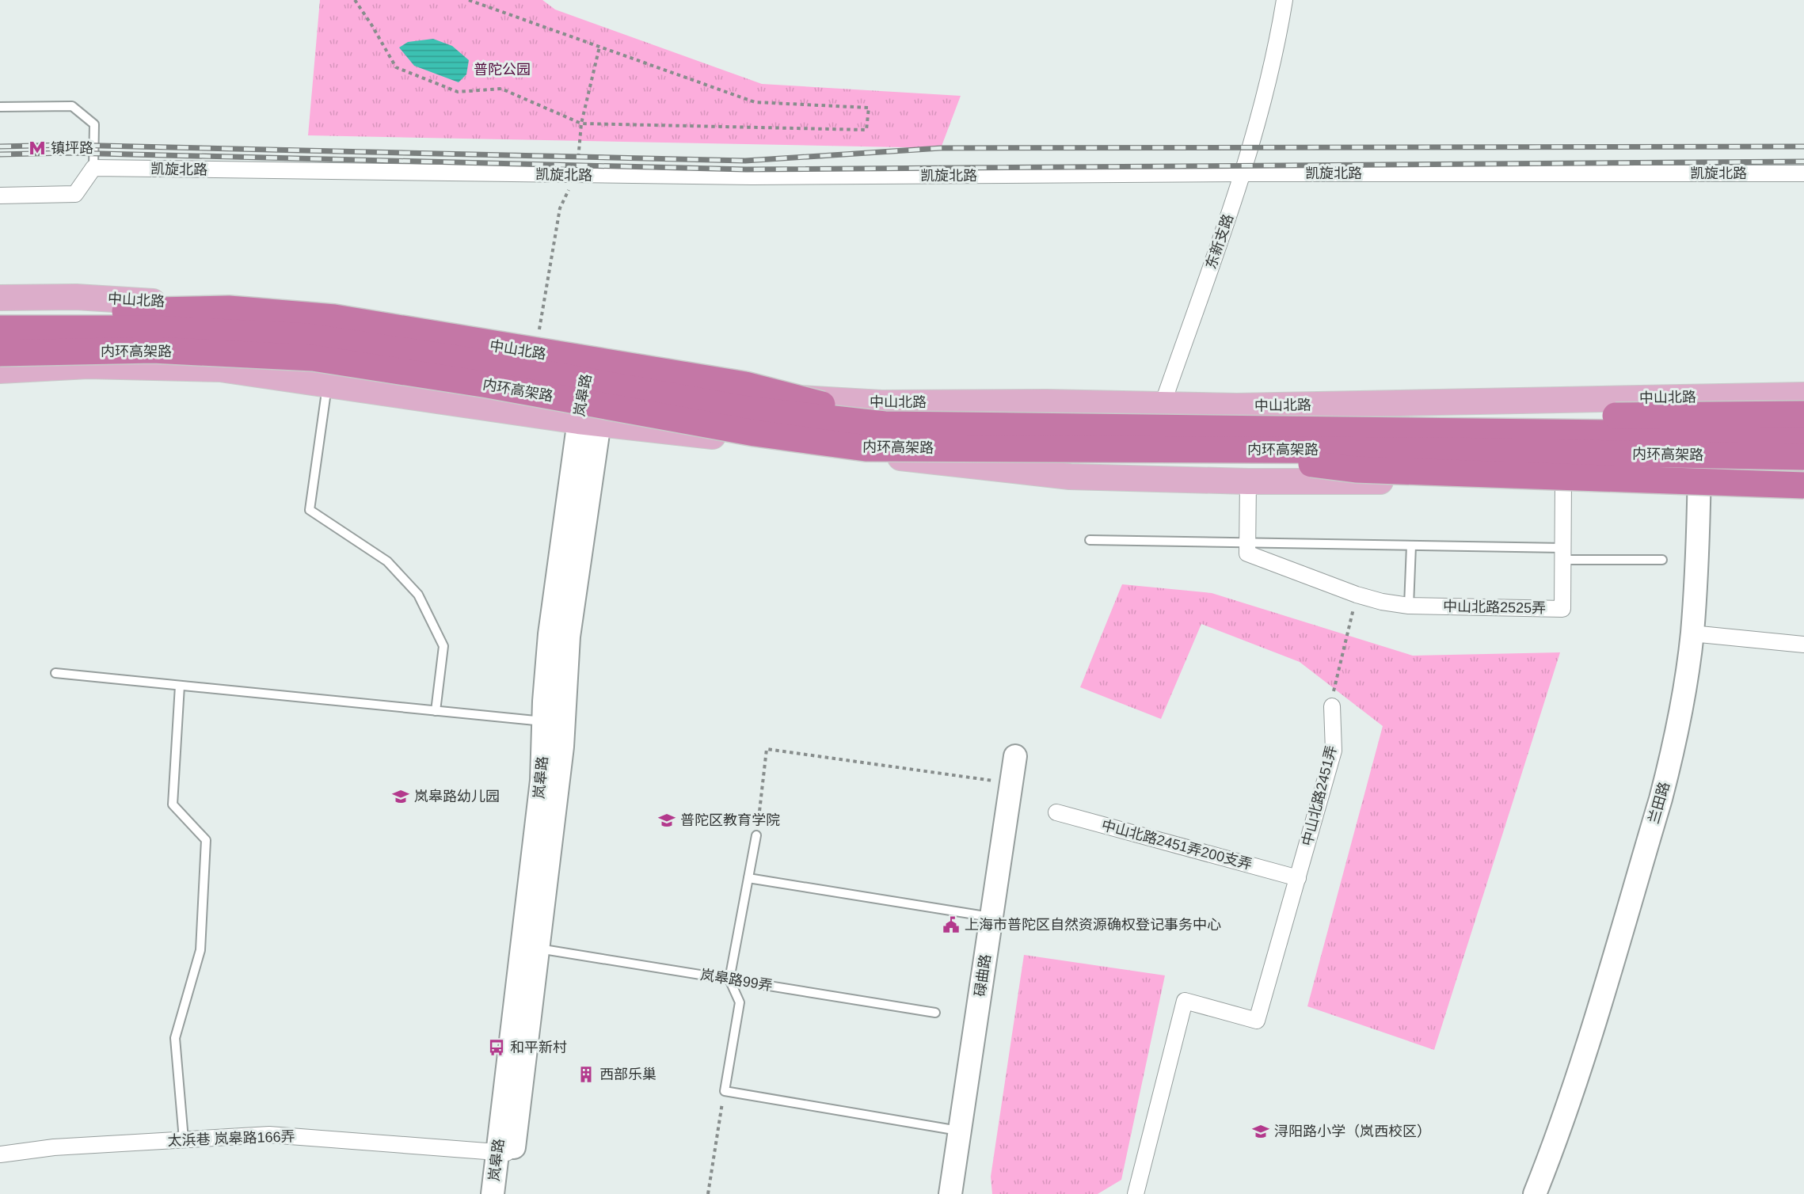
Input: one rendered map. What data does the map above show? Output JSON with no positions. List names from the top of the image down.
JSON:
{
  "streets": {
    "highway": ["内环高架路"],
    "main road": [
      "中山北路",
      "岚皋路",
      "兰田路",
      "碌曲路"
    ],
    "street": [
      "凯旋北路",
      "东新支路",
      "中山北路2525弄",
      "中山北路2451弄",
      "中山北路2451弄200支弄",
      "太浜巷 岚皋路166弄"
    ],
    "lane": ["岚皋路99弄"]
  },
  "crossings": [
    ["凯旋北路", "东新支路"],
    ["东新支路", "中山北路"],
    ["中山北路", "岚皋路"],
    ["中山北路", "兰田路"],
    ["岚皋路", "岚皋路99弄"],
    ["岚皋路", "太浜巷 岚皋路166弄"],
    ["中山北路2451弄", "中山北路2451弄200支弄"]
  ],
  "parks": ["普陀公园"],
  "places": {
    "metro station": ["镇坪路"],
    "school or university": ["岚皋路幼儿园", "普陀区教育学院", "浔阳路小学（岚西校区）"],
    "public building": ["上海市普陀区自然资源确权登记事务中心"],
    "bus stop": ["和平新村"],
    "building": ["西部乐巢"]
  }
}
